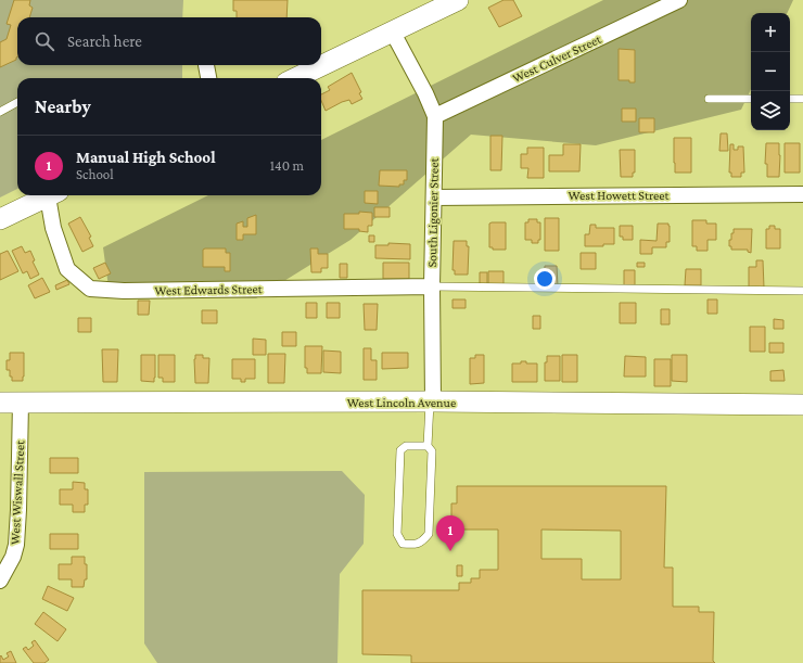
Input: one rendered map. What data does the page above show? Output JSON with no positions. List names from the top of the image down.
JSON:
{
  "streets": {
    "main road": ["West Lincoln Avenue"],
    "street": [
      "West Culver Street",
      "West Howett Street",
      "South Ligonier Street",
      "West Edwards Street",
      "West Wiswall Street"
    ]
  },
  "crossings": [
    ["West Culver Street", "South Ligonier Street"],
    ["West Howett Street", "South Ligonier Street"],
    ["South Ligonier Street", "West Edwards Street"],
    ["South Ligonier Street", "West Lincoln Avenue"],
    ["West Lincoln Avenue", "West Wiswall Street"]
  ],
  "page": {
    "map_buttons": ["+", "−"],
    "search": "Search here",
    "heading": "Nearby",
    "list": [
      {
        "mark": "1",
        "name": "Manual High School",
        "note": "School",
        "value": "140 m"
      }
    ],
    "pins": "1"
  }
}
